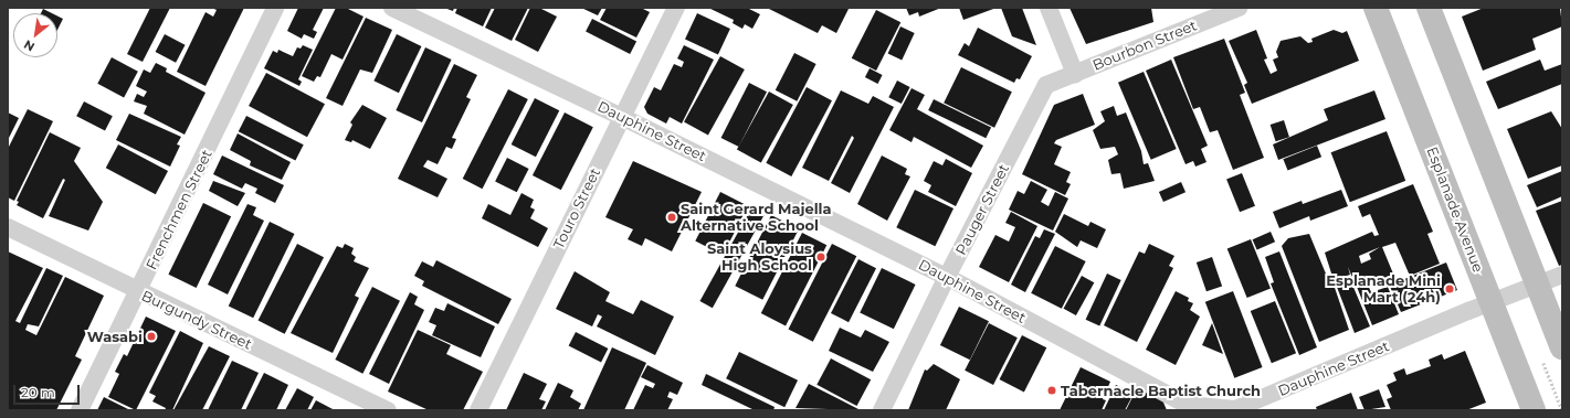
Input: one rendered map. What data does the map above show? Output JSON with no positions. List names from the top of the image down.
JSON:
{
  "streets": {
    "street": [
      "Bourbon Street",
      "Dauphine Street",
      "Touro Street",
      "Frenchmen Street",
      "Pauger Street",
      "Esplanade Avenue",
      "Burgundy Street"
    ]
  },
  "crossings": [
    ["Bourbon Street", "Pauger Street"],
    ["Dauphine Street", "Touro Street"],
    ["Dauphine Street", "Pauger Street"],
    ["Dauphine Street", "Esplanade Avenue"],
    ["Frenchmen Street", "Burgundy Street"]
  ],
  "places": [
    "Saint Gerard Majella Alternative School",
    "Saint Aloysius High School",
    "Esplanade Mini Mart (24h)",
    "Wasabi",
    "Tabernacle Baptist Church"
  ],
  "scale_bar": "20 m",
  "north": "bottom left"
}
